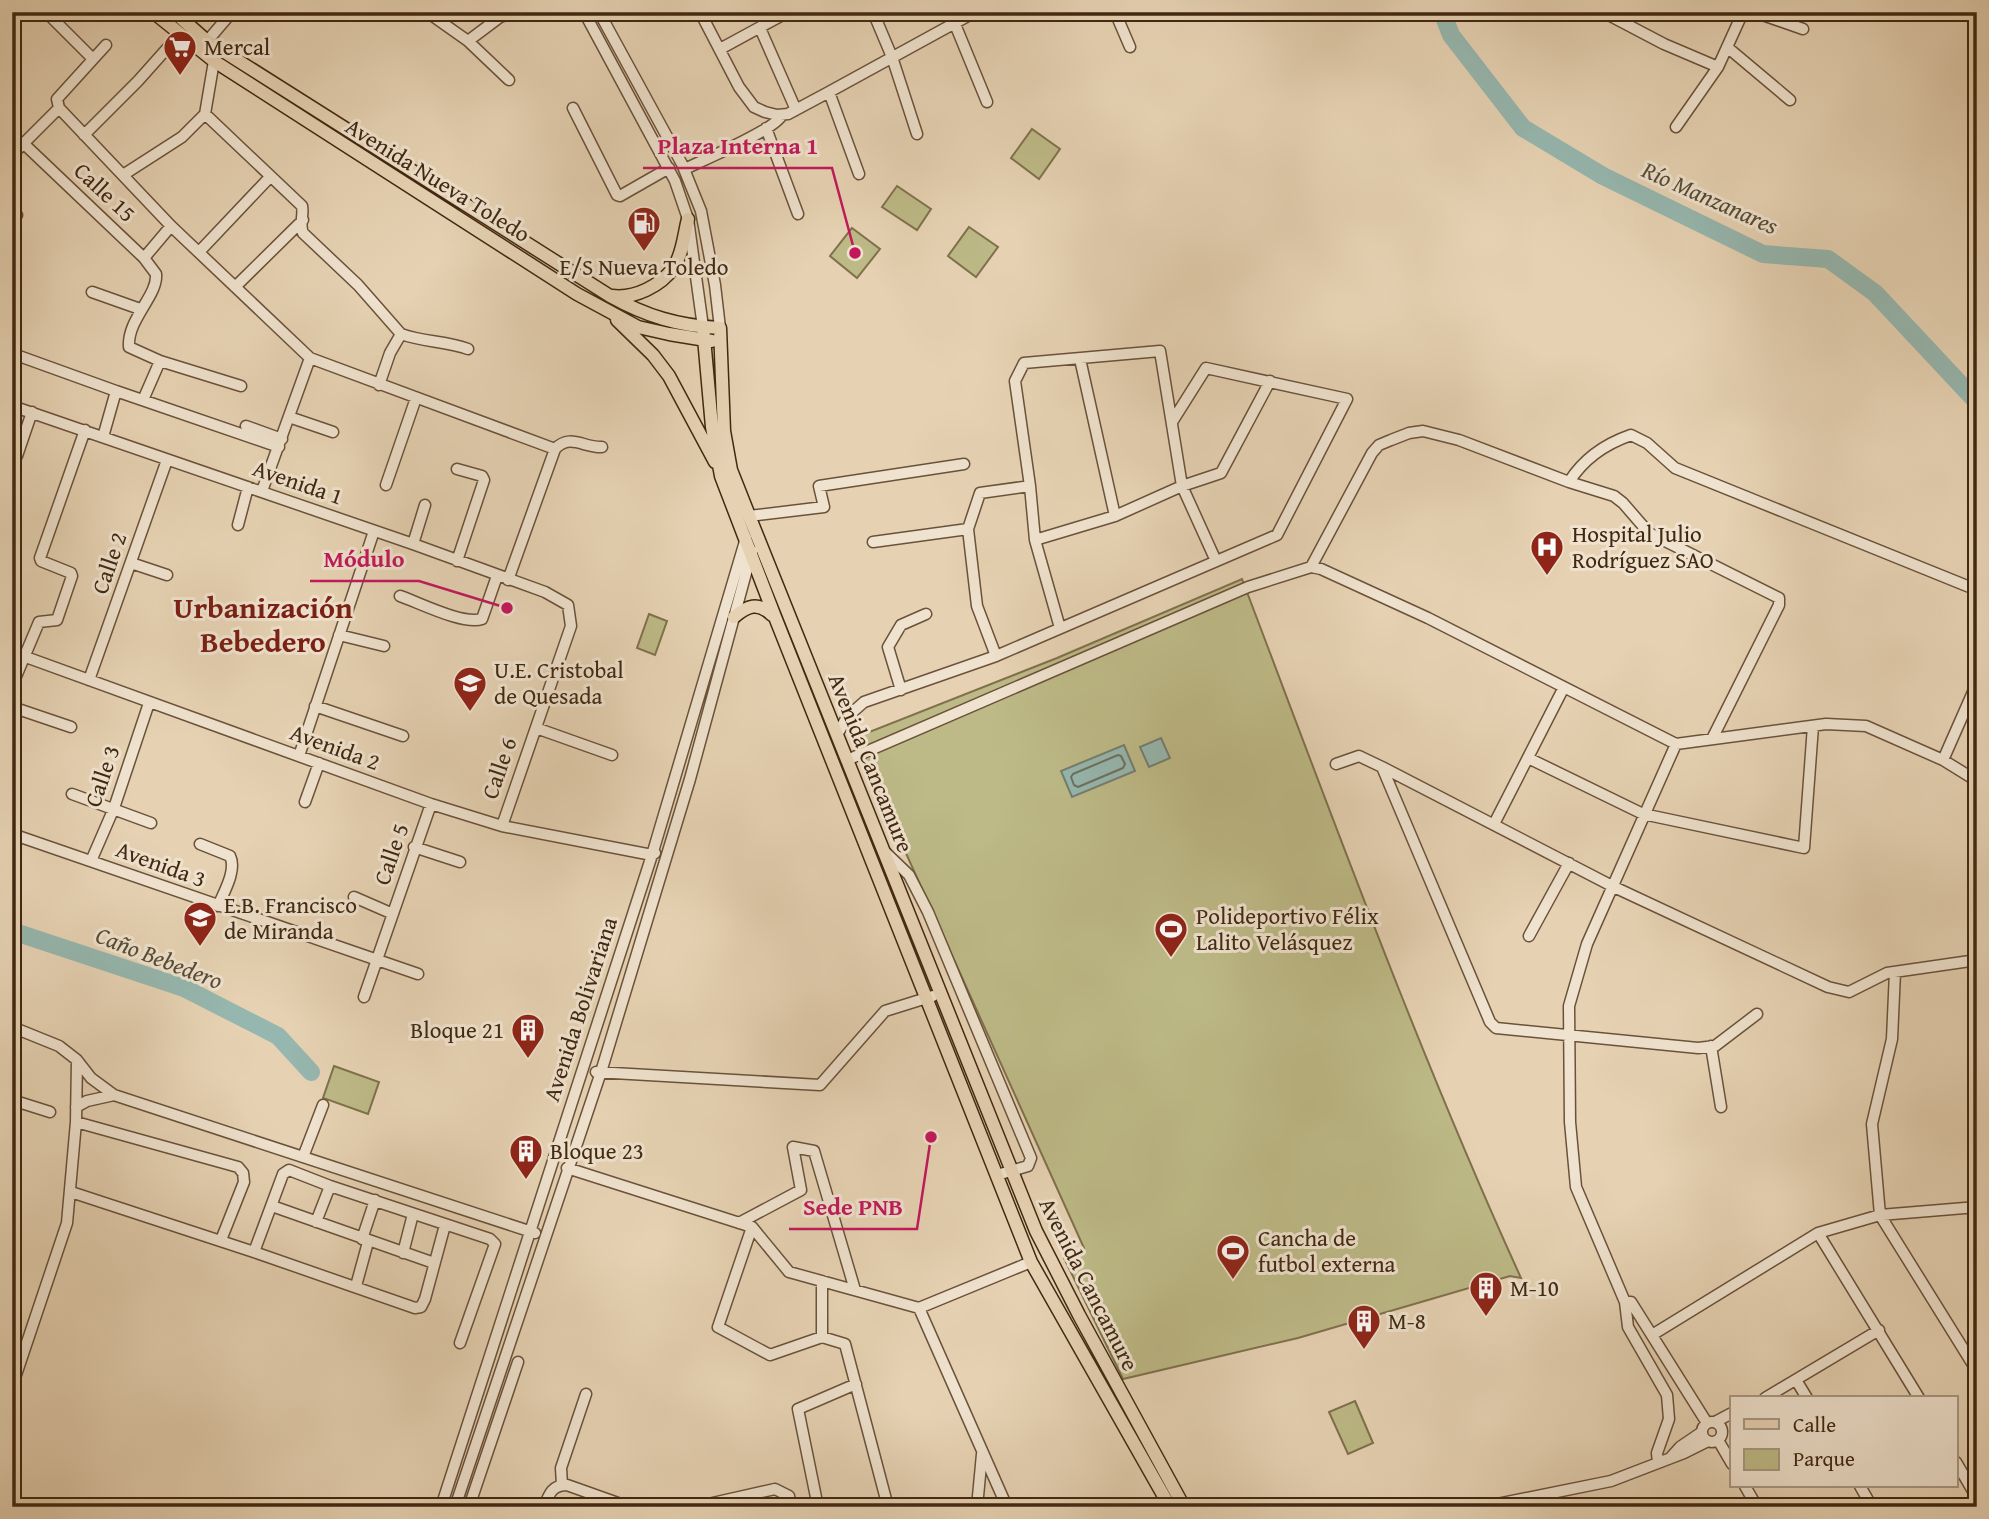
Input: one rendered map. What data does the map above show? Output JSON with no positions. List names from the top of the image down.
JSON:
{
  "streets": {
    "main road": ["Avenida Nueva Toledo", "Avenida Cancamure"],
    "street": [
      "Calle 15",
      "Avenida 1",
      "Calle 2",
      "Avenida 2",
      "Calle 6",
      "Calle 3",
      "Calle 5",
      "Avenida 3",
      "Avenida Bolivariana"
    ]
  },
  "crossings": [
    ["Avenida Nueva Toledo", "Avenida Cancamure"],
    ["Avenida 1", "Calle 2"],
    ["Avenida 1", "Calle 6"],
    ["Calle 2", "Avenida 2"],
    ["Avenida 2", "Calle 6"],
    ["Avenida 2", "Calle 3"],
    ["Avenida 2", "Calle 5"],
    ["Avenida 2", "Avenida Bolivariana"],
    ["Avenida Cancamure", "Avenida Bolivariana"],
    ["Calle 3", "Avenida 3"],
    ["Calle 5", "Avenida 3"]
  ],
  "districts": ["Urbanización Bebedero"],
  "water": ["Río Manzanares", "Caño Bebedero"],
  "places": {
    "supermarket": ["Mercal"],
    "fuel station": ["E/S Nueva Toledo"],
    "other": ["Plaza Interna 1", "Módulo", "Sede PNB"],
    "hospital": ["Hospital Julio Rodríguez SAO"],
    "school or university": ["U.E. Cristobal de Quesada", "E.B. Francisco de Miranda"],
    "sports": ["Polideportivo Félix Lalito Velásquez", "Cancha de futbol externa"],
    "building": [
      "Bloque 21",
      "Bloque 23",
      "M-10",
      "M-8"
    ]
  },
  "legend": ["Calle", "Parque"]
}
